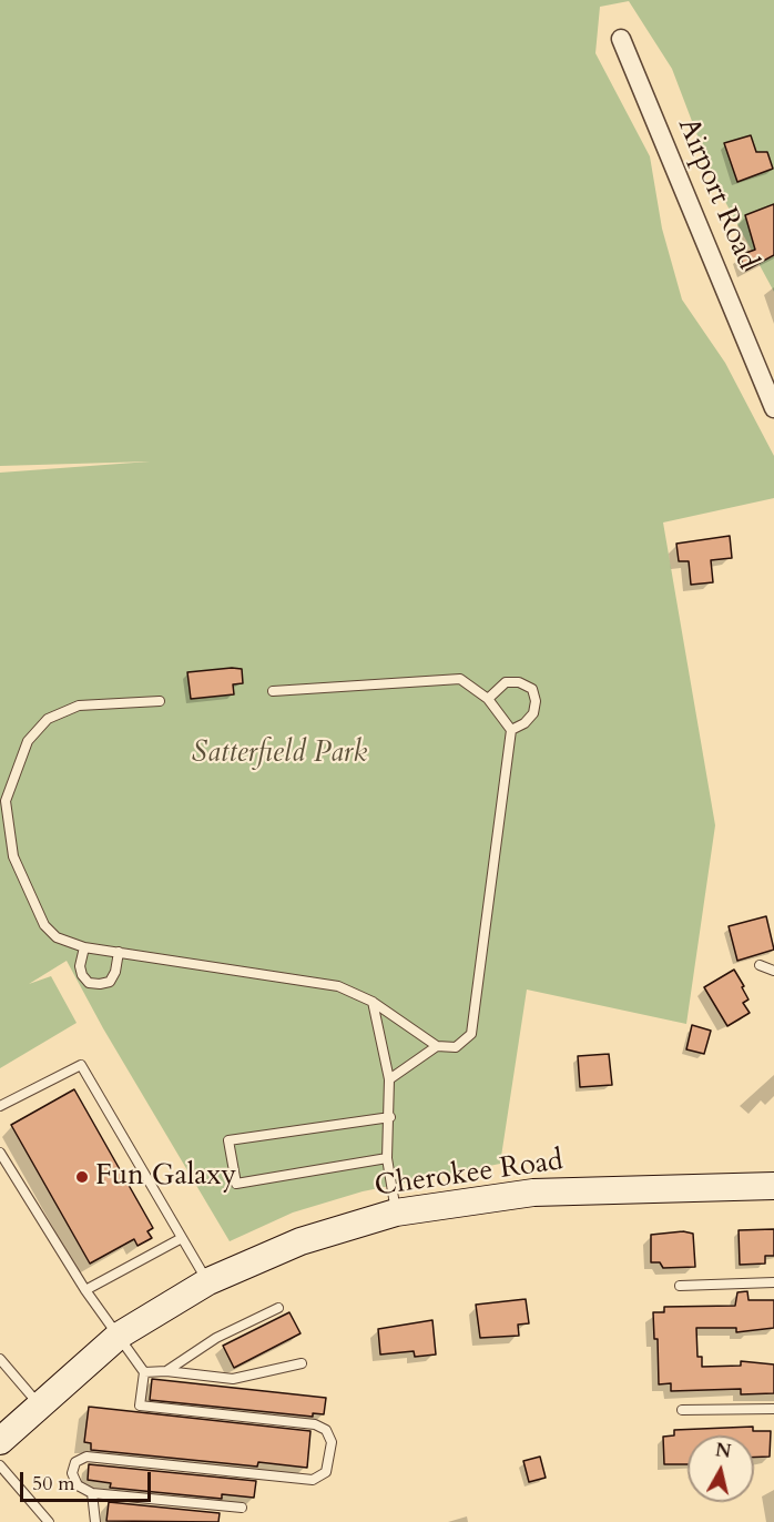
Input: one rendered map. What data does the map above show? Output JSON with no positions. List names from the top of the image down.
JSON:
{
  "streets": {
    "main road": ["Cherokee Road"],
    "street": ["Airport Road"]
  },
  "parks": ["Satterfield Park"],
  "places": ["Fun Galaxy"],
  "scale_bar": "50 m",
  "north": "top"
}
